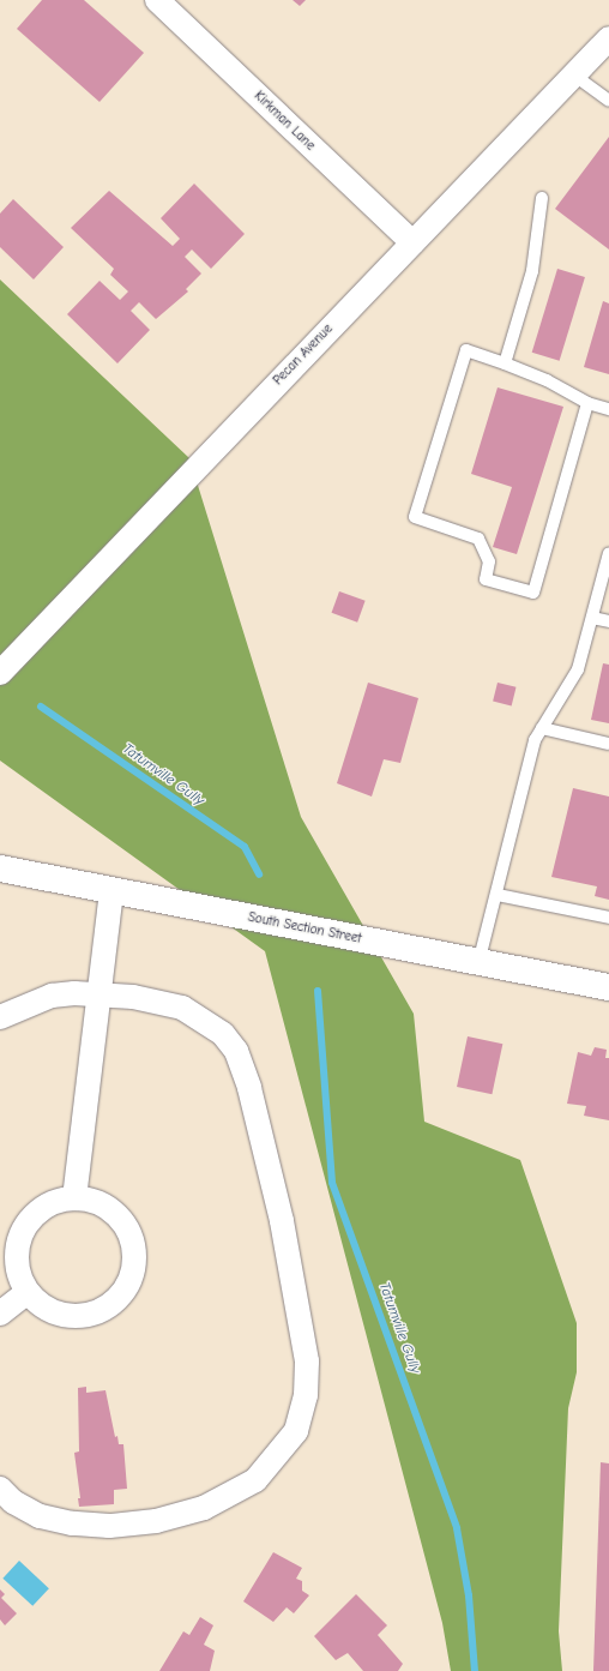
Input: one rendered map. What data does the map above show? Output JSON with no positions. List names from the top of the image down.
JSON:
{
  "streets": {
    "street": ["Kirkman Lane", "Pecan Avenue", "South Section Street"]
  },
  "crossings": [
    ["Kirkman Lane", "Pecan Avenue"]
  ],
  "water": ["Tatumville Gully"]
}
